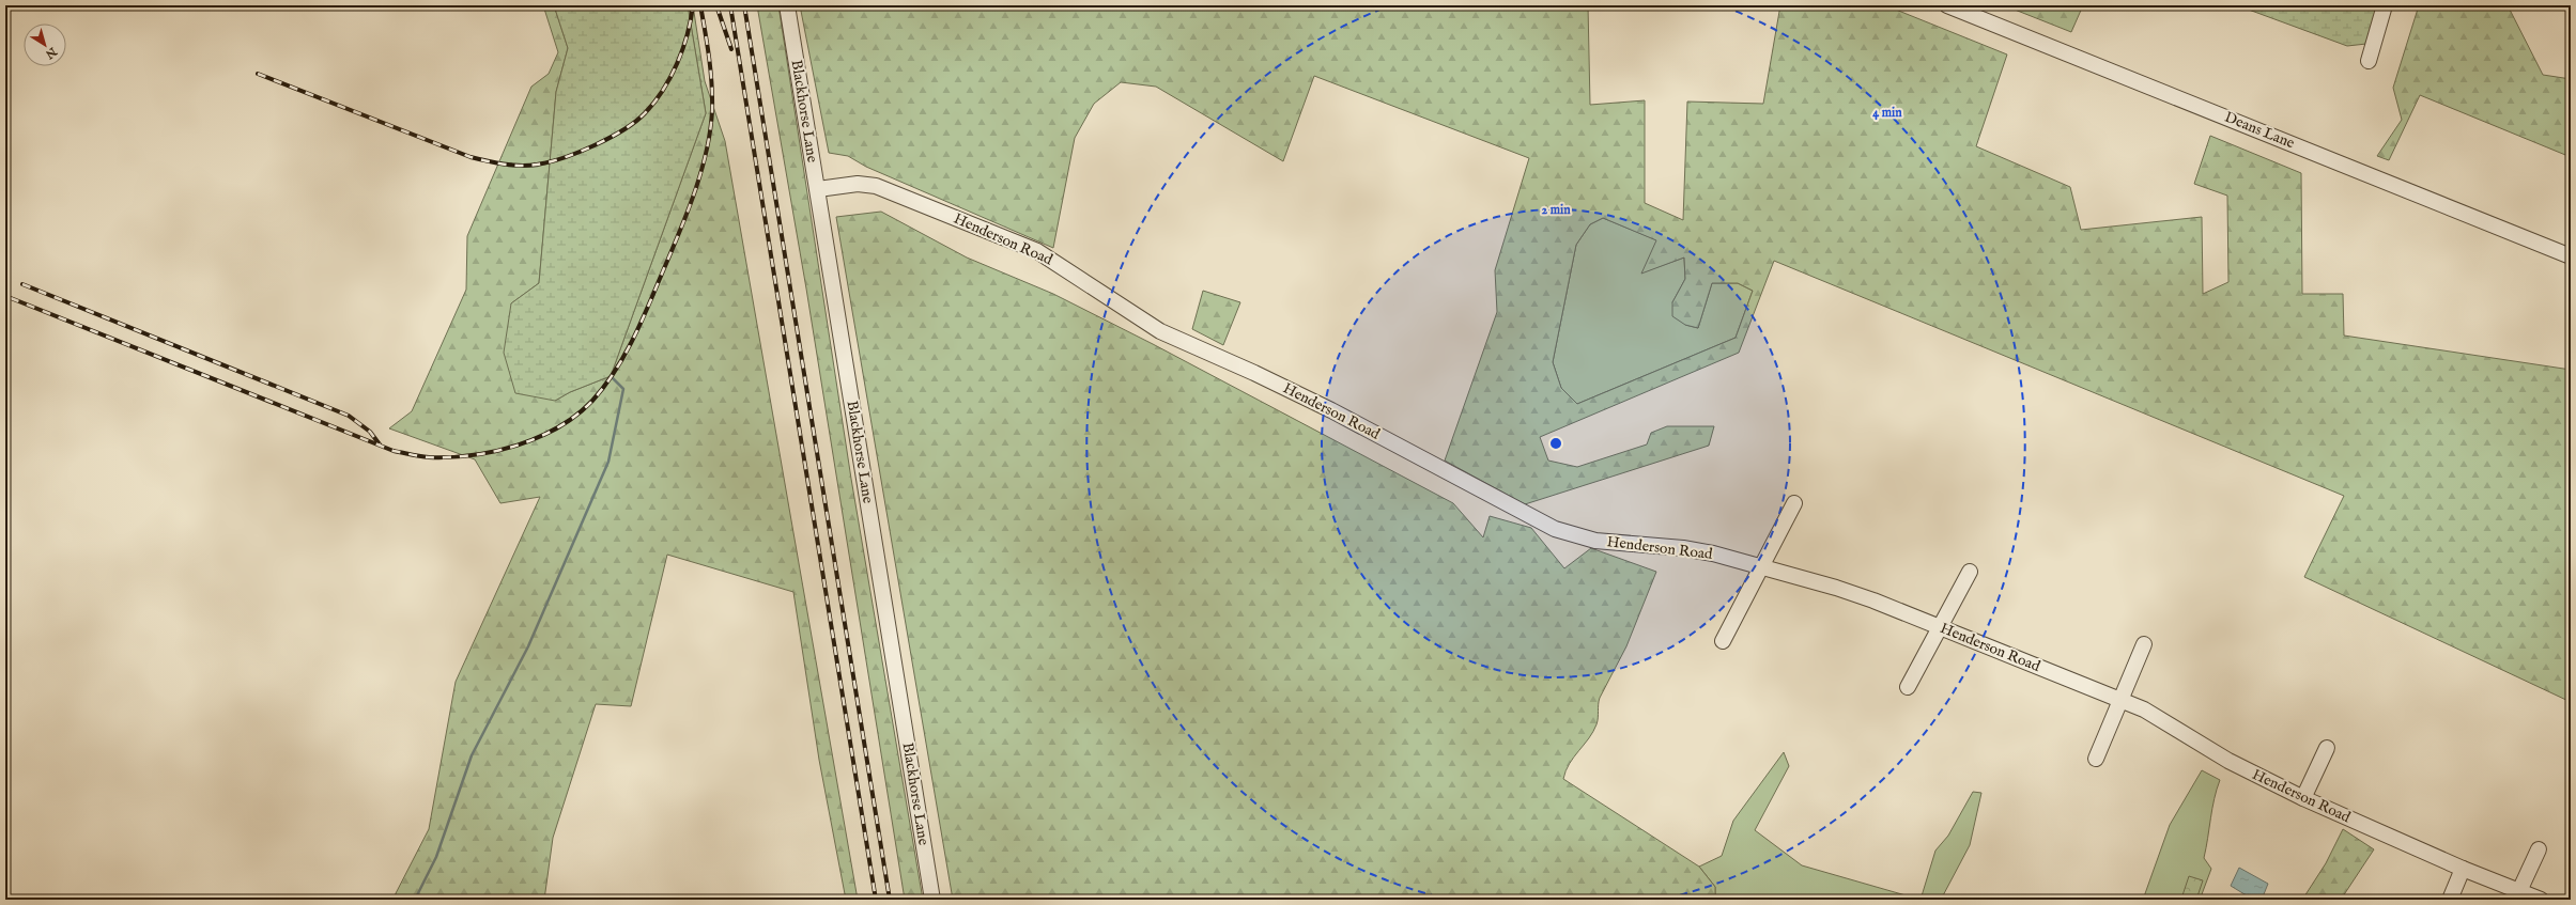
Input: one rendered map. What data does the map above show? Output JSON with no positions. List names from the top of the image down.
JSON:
{
  "streets": {
    "street": ["Blackhorse Lane", "Deans Lane", "Henderson Road"]
  },
  "crossings": [
    ["Blackhorse Lane", "Henderson Road"]
  ],
  "north": "bottom right",
  "rings": ["4 min", "2 min"]
}
